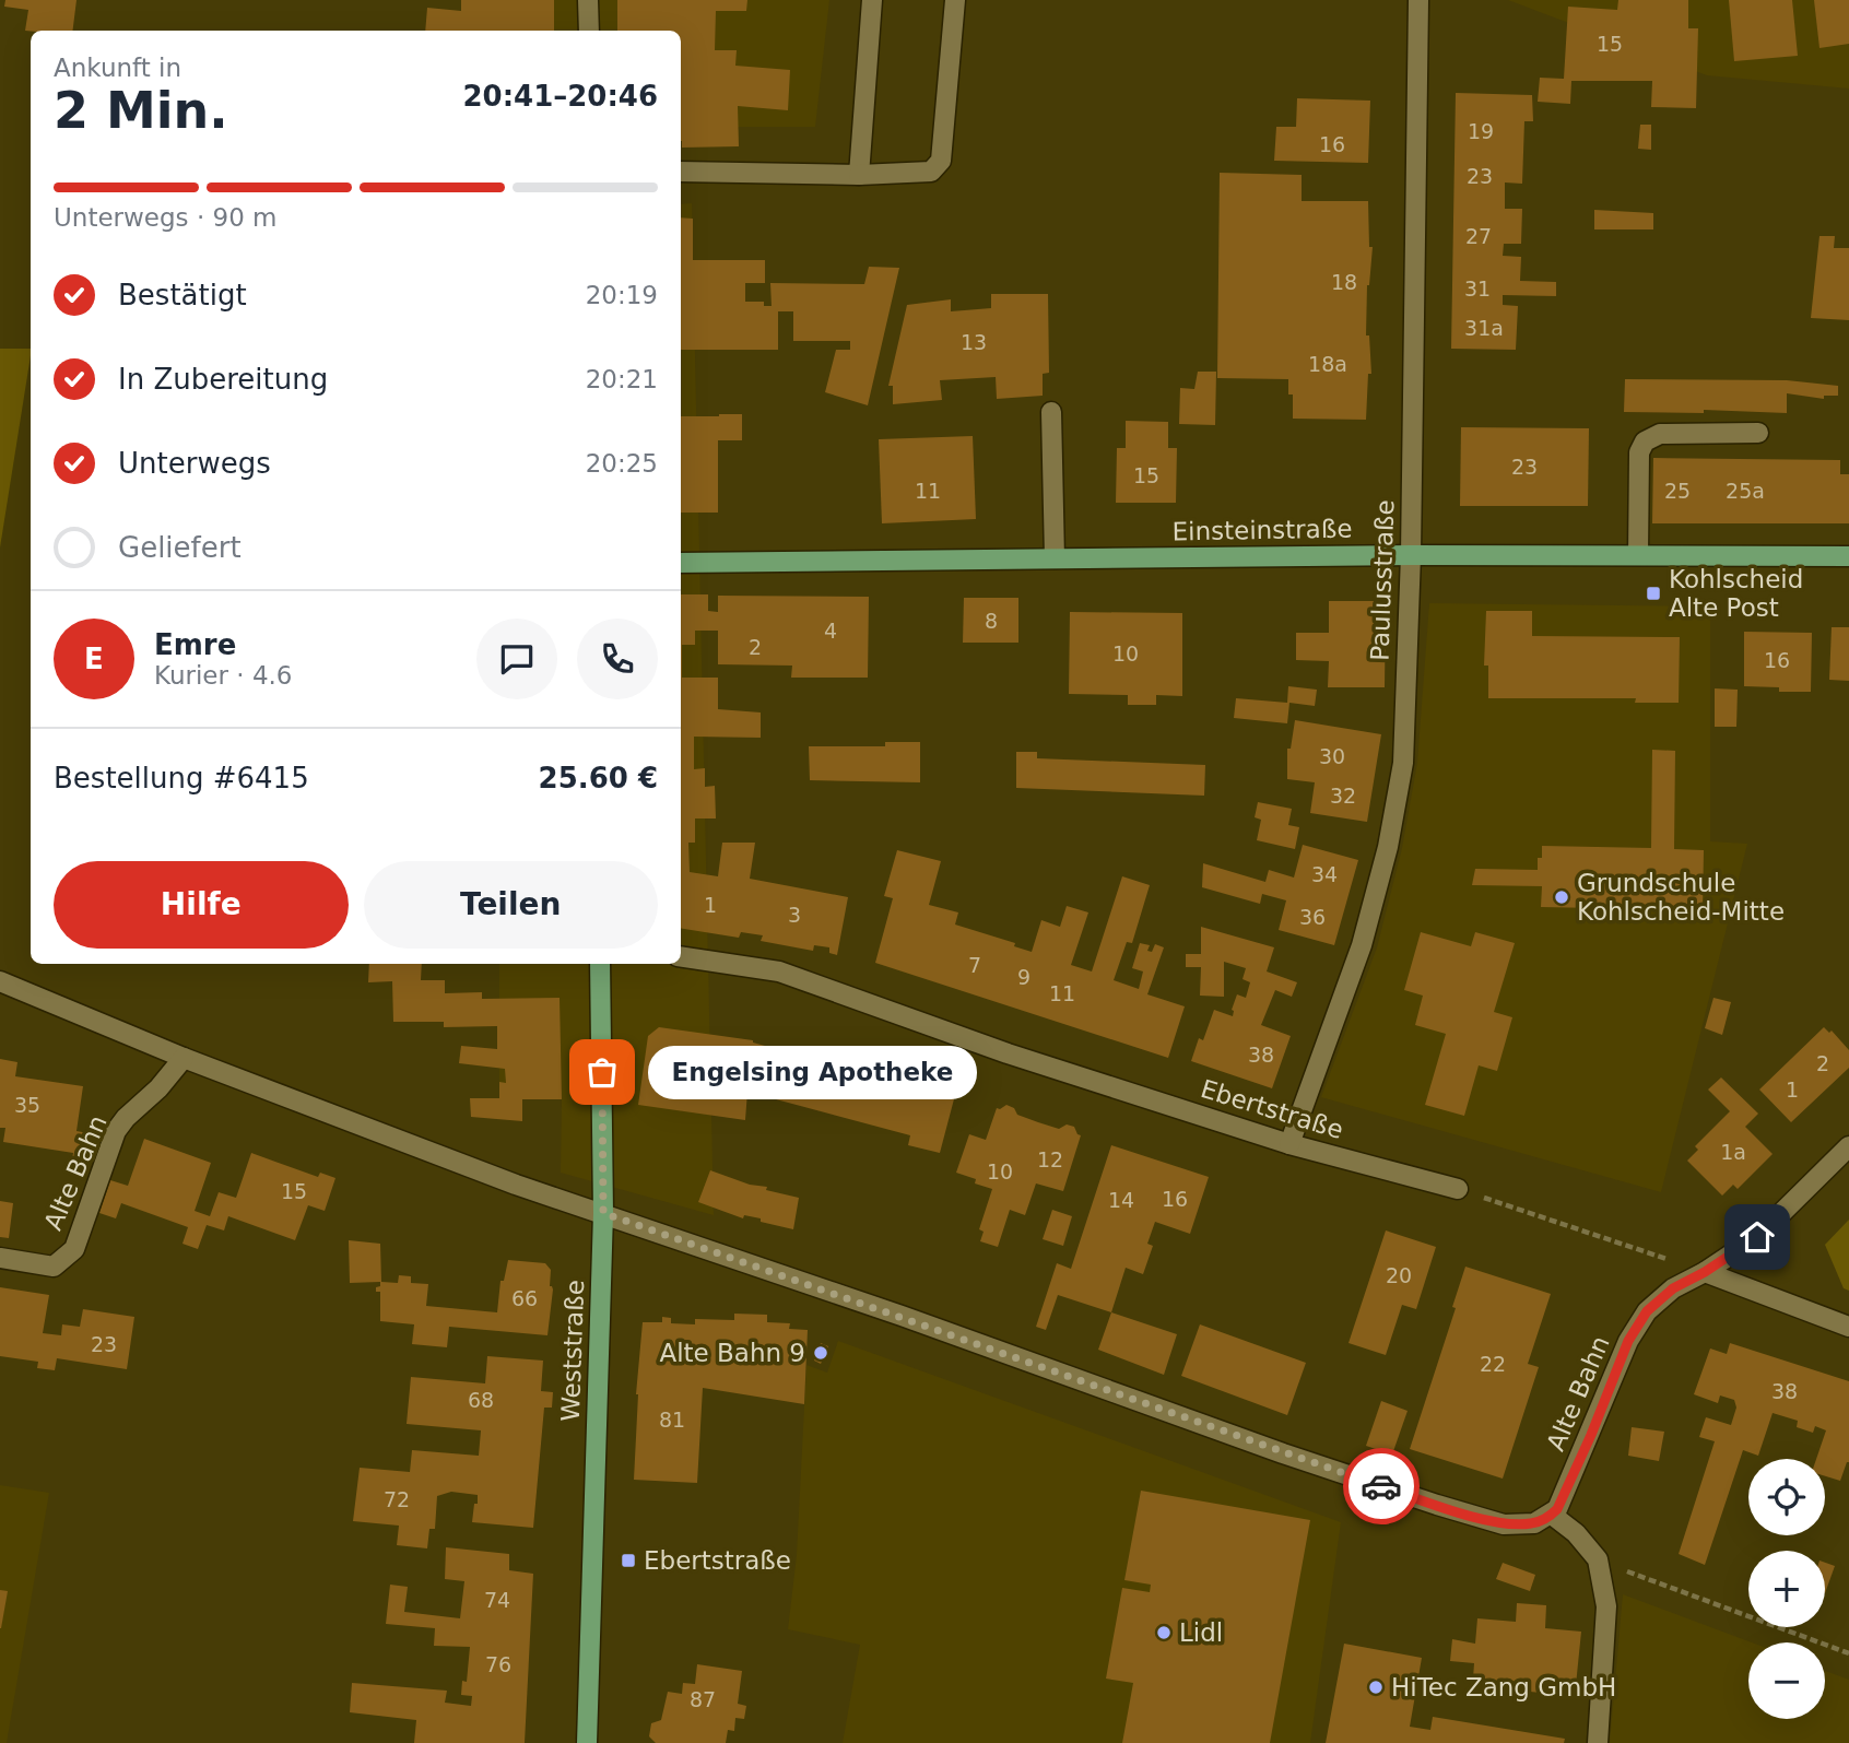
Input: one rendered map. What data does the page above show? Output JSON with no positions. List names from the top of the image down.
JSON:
{
  "streets": {
    "main road": ["Einsteinstraße", "Weststraße"],
    "street": ["Paulusstraße", "Ebertstraße", "Alte Bahn"]
  },
  "crossings": [
    ["Einsteinstraße", "Paulusstraße"],
    ["Paulusstraße", "Ebertstraße"]
  ],
  "places": {
    "transit": ["Kohlscheid Alte Post", "Ebertstraße"],
    "other": [
      "Grundschule Kohlscheid-Mitte",
      "Engelsing Apotheke",
      "Alte Bahn 9",
      "Lidl",
      "HiTec Zang GmbH"
    ]
  },
  "house_numbers": [
    "15",
    "19",
    "16",
    "23",
    "27",
    "18",
    "31",
    "31a",
    "13",
    "18a",
    "23",
    "15",
    "11",
    "25",
    "25a",
    "8",
    "4",
    "2",
    "10",
    "16",
    "30",
    "32",
    "34",
    "1",
    "3",
    "36",
    "7",
    "9",
    "11",
    "38",
    "2",
    "1",
    "35",
    "1a",
    "12",
    "10",
    "15",
    "16",
    "14",
    "20",
    "66",
    "23",
    "22",
    "38",
    "68",
    "81",
    "72",
    "74",
    "76",
    "87"
  ],
  "page": {
    "heading": ["2 Min.", "Ankunft in", "20:41–20:46"],
    "panel": [
      "Emre",
      "Kurier · 4.6",
      "Bestellung #6415",
      "25.60 €"
    ],
    "bar": "Unterwegs · 90 m",
    "list": [
      ["Bestätigt", "20:19"],
      ["In Zubereitung", "20:21"],
      ["Unterwegs", "20:25"],
      "Geliefert"
    ],
    "round": "E",
    "buttons": ["Hilfe", "Teilen"],
    "bubble": "Engelsing Apotheke",
    "map_buttons": ["+", "−"]
  }
}
